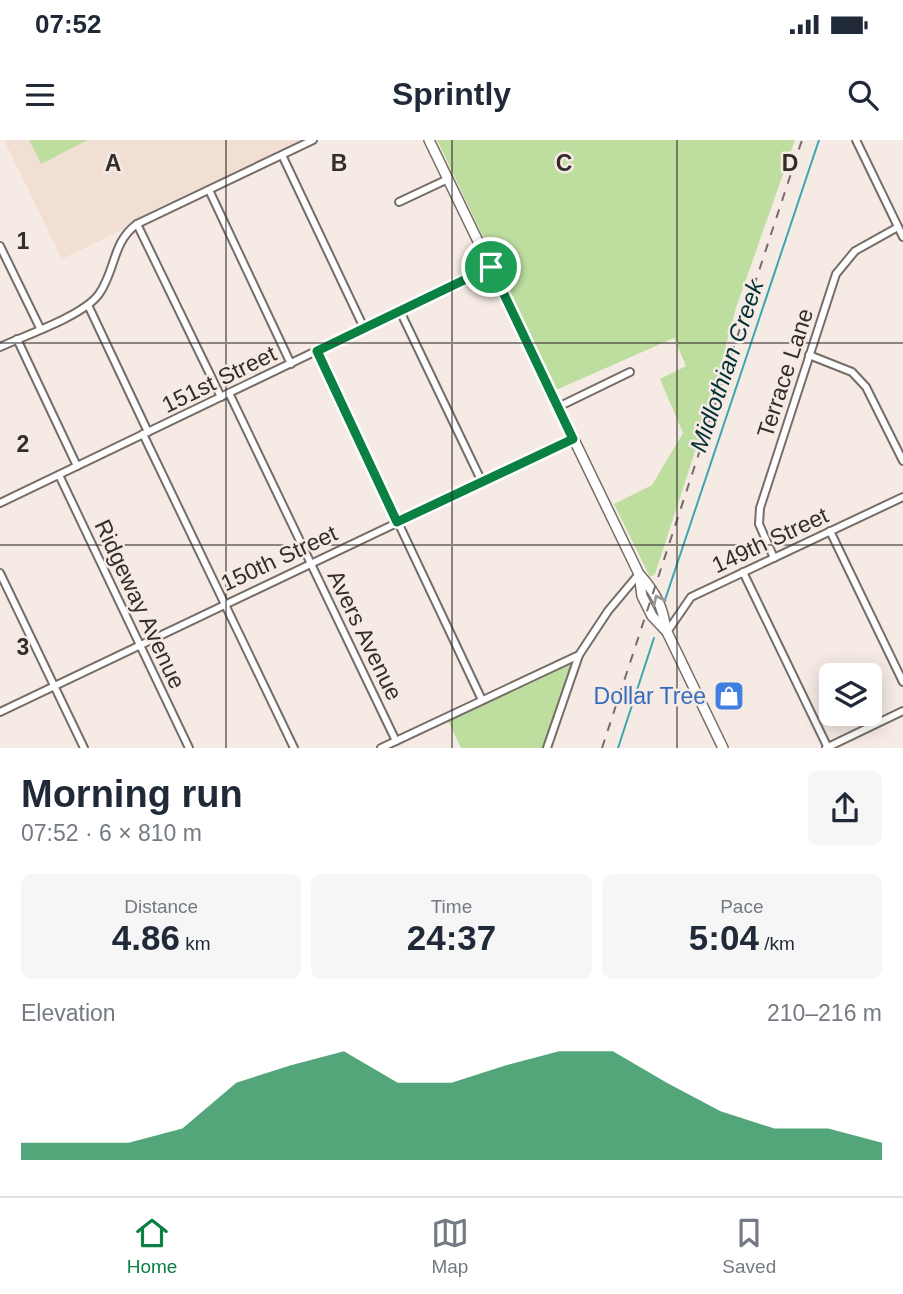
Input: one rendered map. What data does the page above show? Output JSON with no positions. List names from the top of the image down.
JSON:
{
  "streets": {
    "street": [
      "Terrace Lane",
      "151st Street",
      "149th Street",
      "150th Street",
      "Ridgeway Avenue",
      "Avers Avenue"
    ]
  },
  "crossings": [
    ["Terrace Lane", "149th Street"],
    ["151st Street", "Ridgeway Avenue"],
    ["151st Street", "Avers Avenue"],
    ["150th Street", "Ridgeway Avenue"],
    ["150th Street", "Avers Avenue"]
  ],
  "water": ["Midlothian Creek"],
  "places": {
    "shop": ["Dollar Tree"]
  },
  "page": {
    "status": "07:52",
    "header": "Sprintly",
    "heading": ["Morning run", "07:52 · 6 × 810 m"],
    "stats": [
      ["Distance", "4.86 km"],
      ["Time", "24:37"],
      ["Pace", "5:04 /km"]
    ],
    "chart": ["Elevation", "210–216 m"],
    "tabs": ["Home", "Map", "Saved"]
  },
  "grid": {
    "columns": [
      "A",
      "B",
      "C",
      "D"
    ],
    "rows": ["1", "2", "3"]
  }
}
